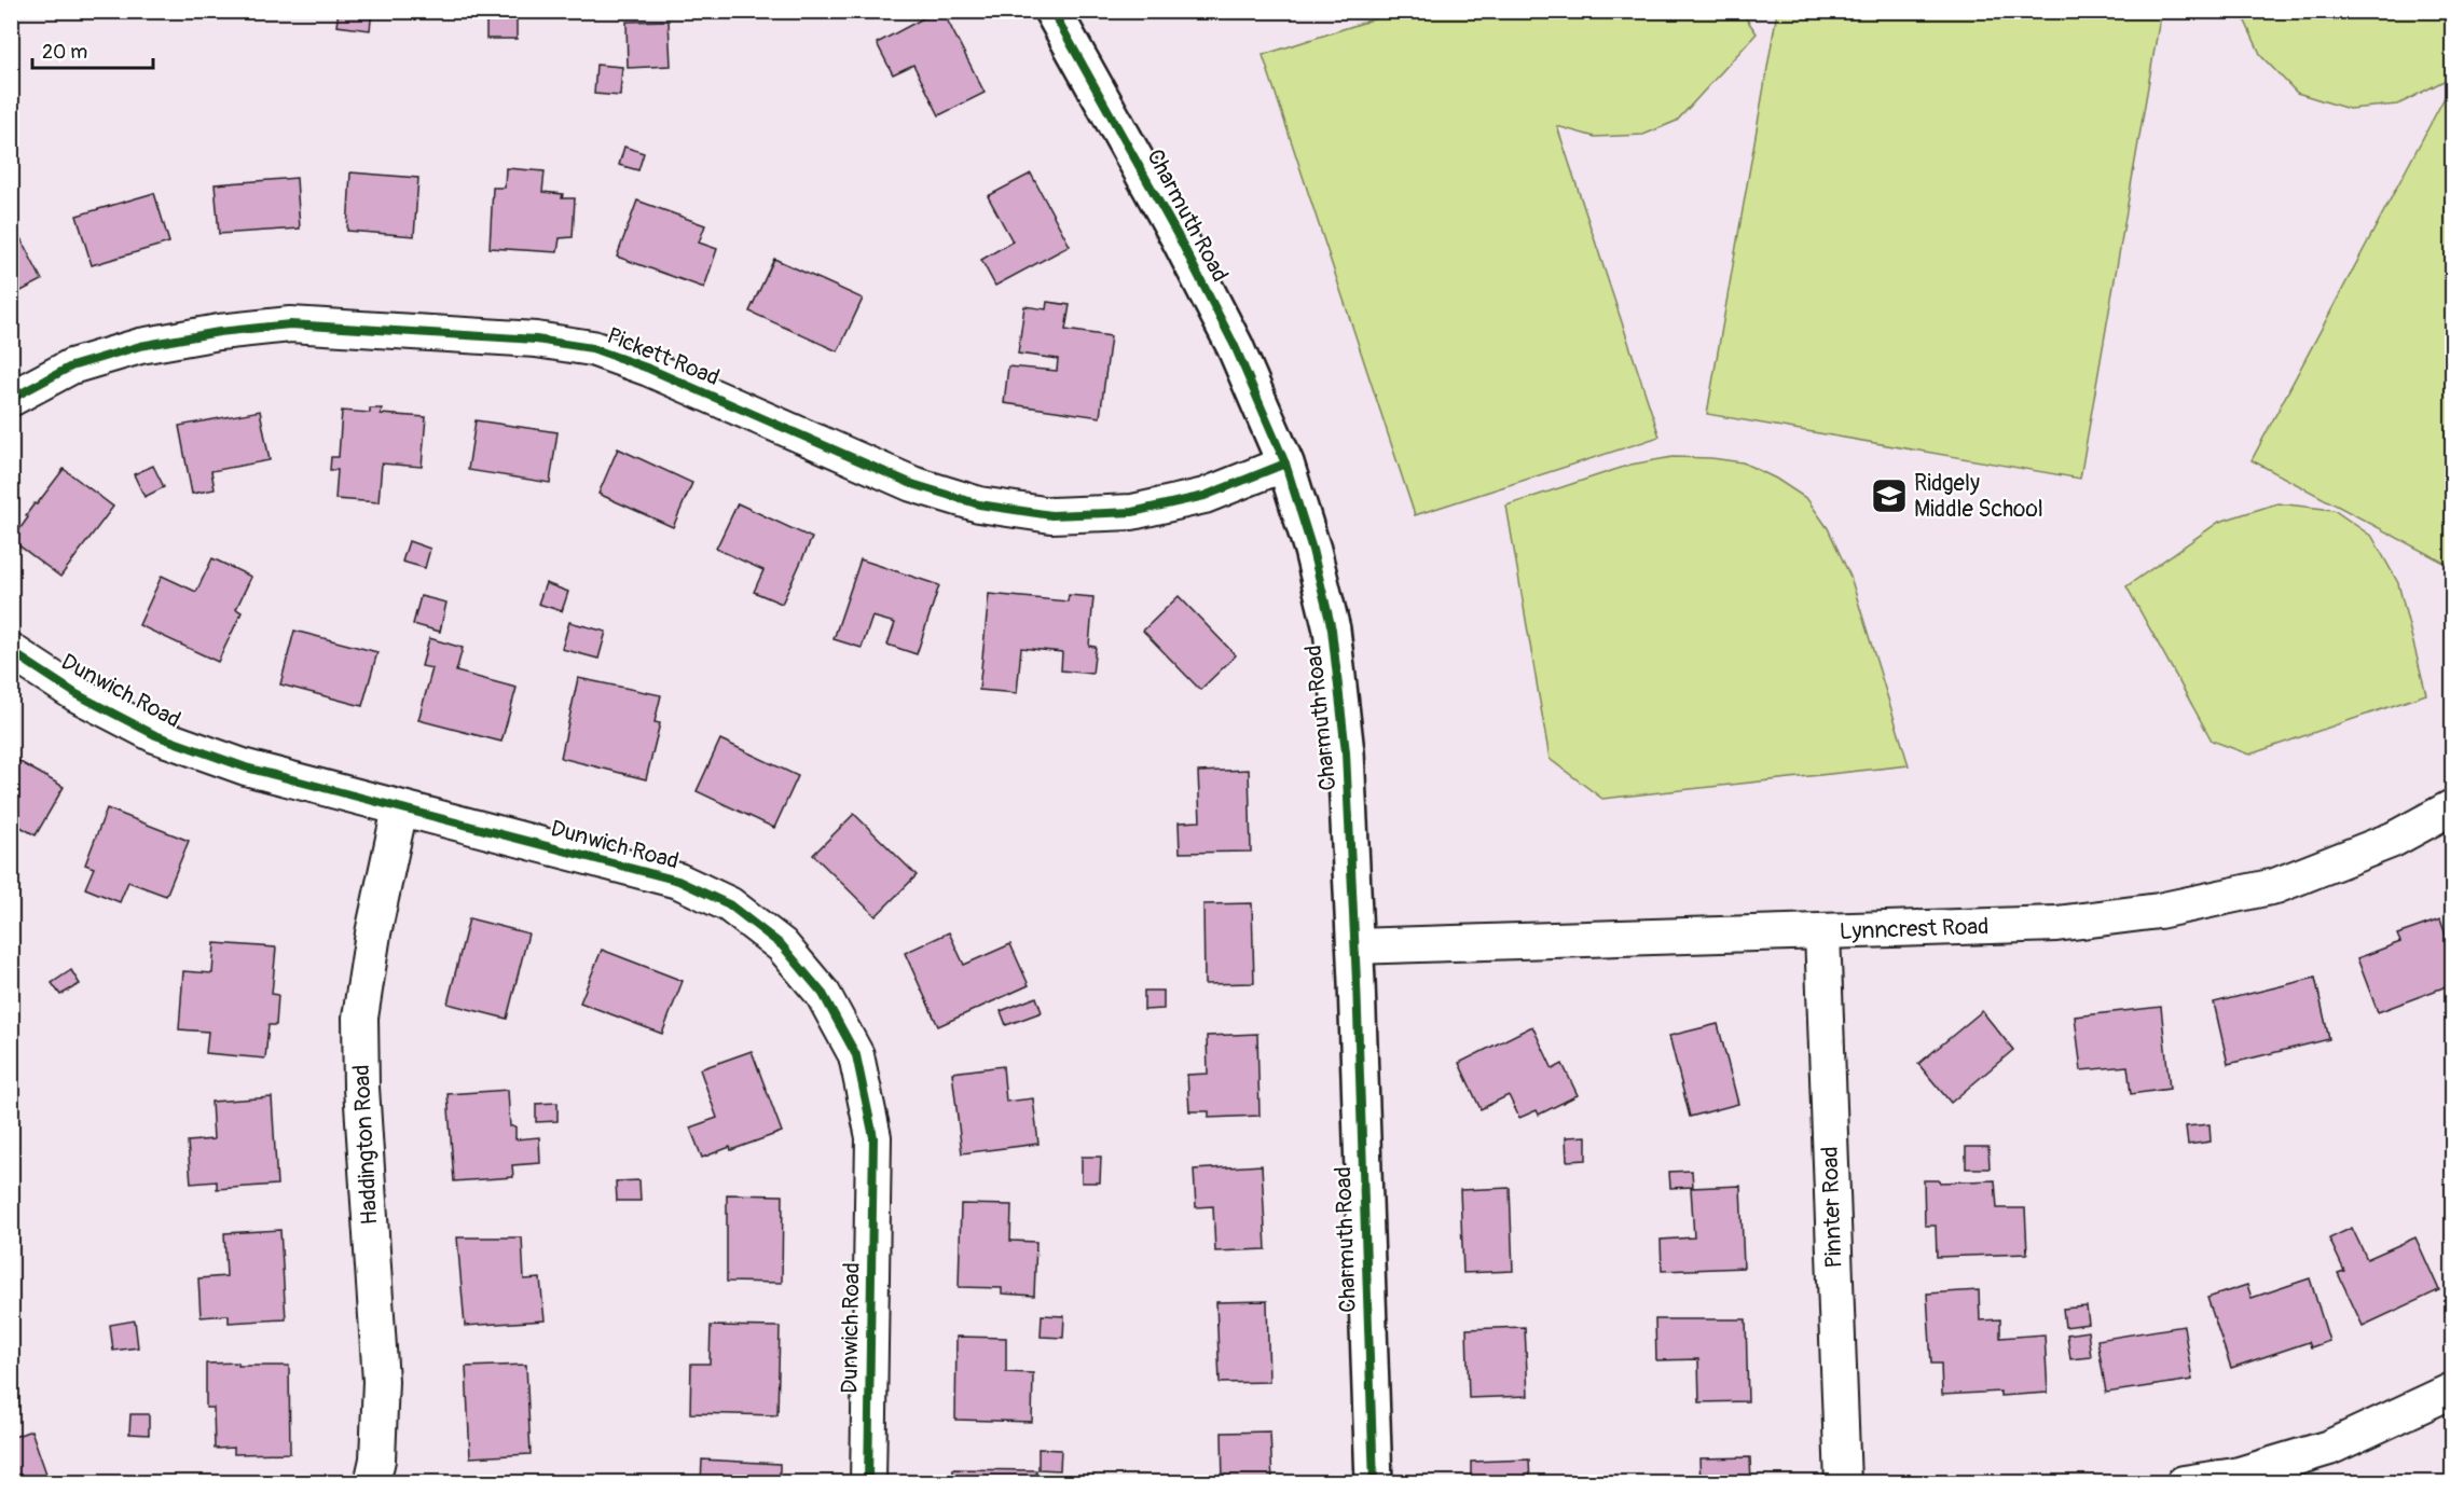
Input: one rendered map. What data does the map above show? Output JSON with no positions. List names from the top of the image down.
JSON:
{
  "streets": {
    "street": [
      "Charmuth Road",
      "Pickett Road",
      "Dunwich Road",
      "Lynncrest Road",
      "Haddington Road",
      "Pinnter Road"
    ]
  },
  "crossings": [
    ["Charmuth Road", "Pickett Road"],
    ["Charmuth Road", "Lynncrest Road"],
    ["Dunwich Road", "Haddington Road"],
    ["Lynncrest Road", "Pinnter Road"]
  ],
  "places": {
    "school or university": ["Ridgely Middle School"]
  },
  "scale_bar": "20 m"
}
